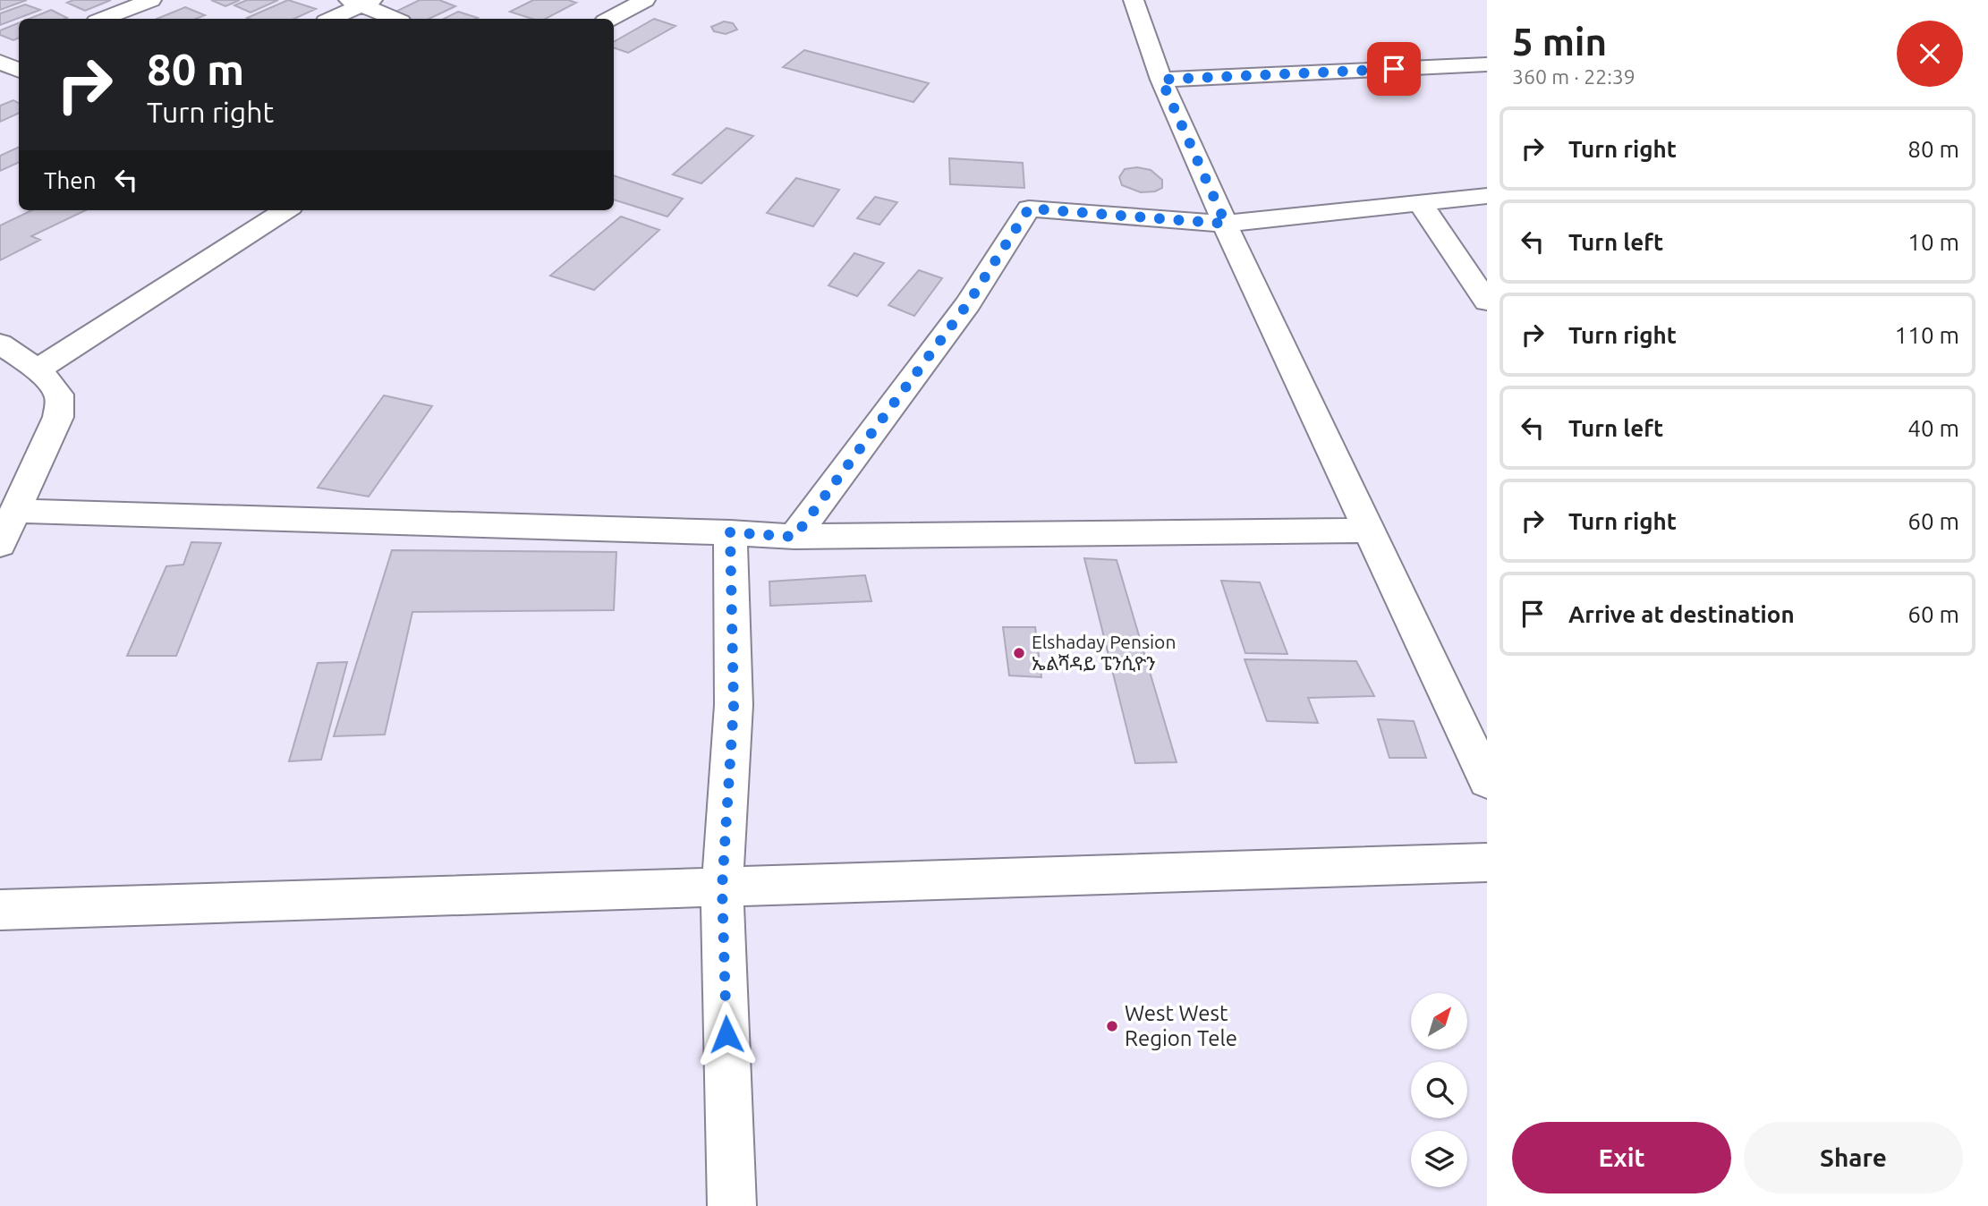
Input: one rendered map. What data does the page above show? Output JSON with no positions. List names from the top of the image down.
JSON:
{
  "places": ["Elshaday Pension ኤልሻዳይ ፔንሲዮን", "West West Region Tele"],
  "north": "top right",
  "page": {
    "heading": ["5 min", "360 m · 22:39"],
    "turn": ["80 m", "Turn right"],
    "list": [
      {
        "name": "Turn right",
        "value": "80 m"
      },
      {
        "name": "Turn left",
        "value": "10 m"
      },
      {
        "name": "Turn right",
        "value": "110 m"
      },
      {
        "name": "Turn left",
        "value": "40 m"
      },
      {
        "name": "Turn right",
        "value": "60 m"
      },
      {
        "name": "Arrive at destination",
        "value": "60 m"
      }
    ],
    "then": "Then",
    "buttons": ["Exit", "Share"]
  }
}
